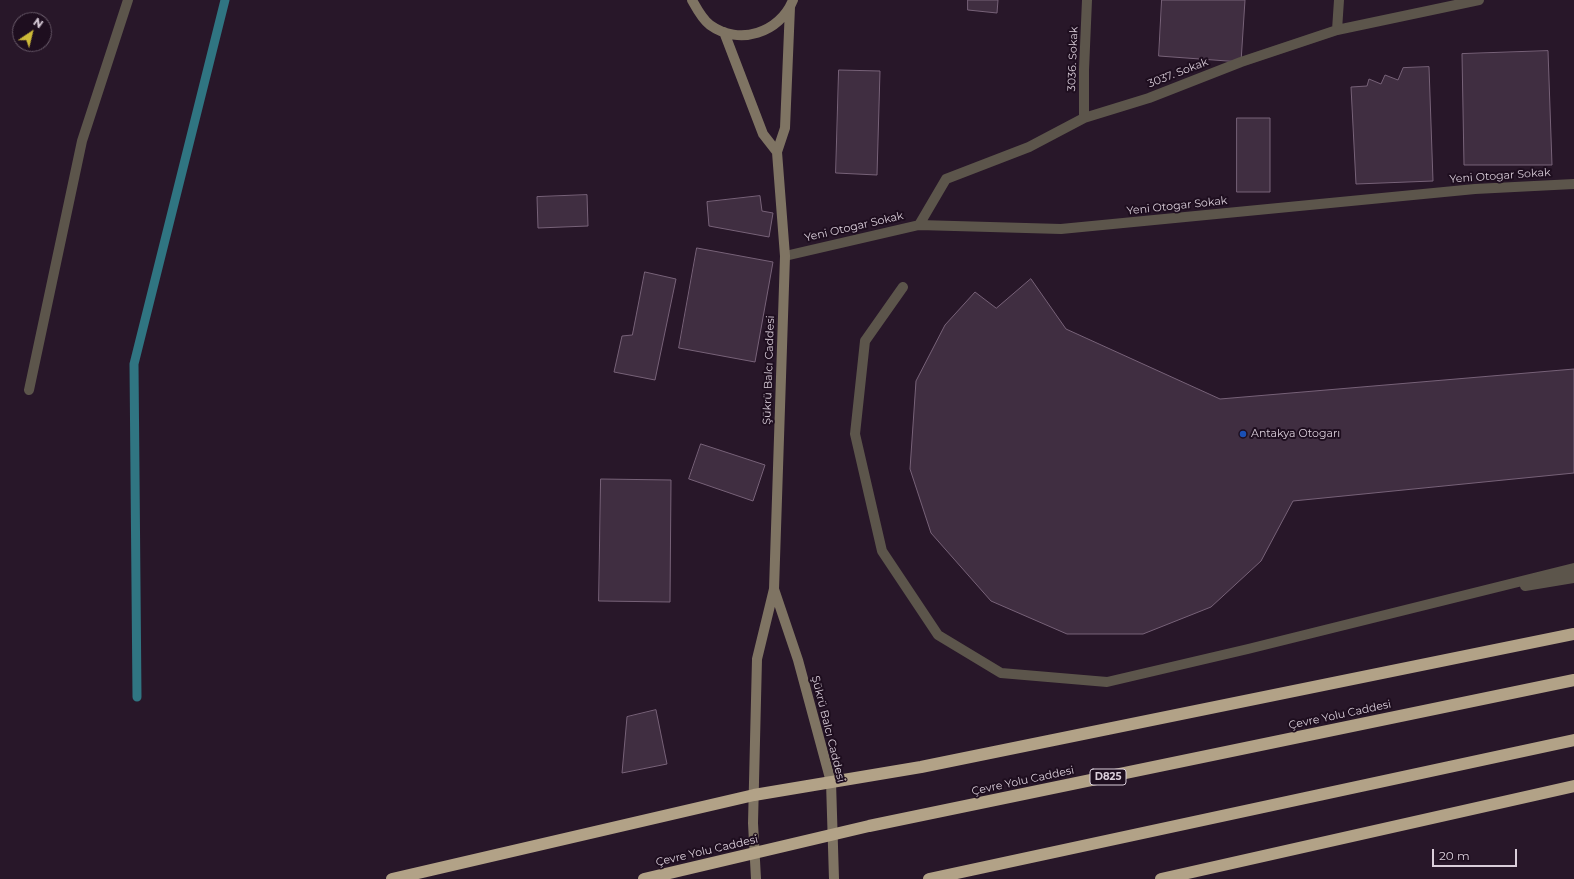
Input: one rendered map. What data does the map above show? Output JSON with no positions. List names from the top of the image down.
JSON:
{
  "streets": {
    "highway": ["Çevre Yolu Caddesi", "D825"],
    "street": [
      "3036. Sokak",
      "3037. Sokak",
      "Yeni Otogar Sokak",
      "Şükrü Balcı Caddesi"
    ]
  },
  "crossings": [
    ["3036. Sokak", "3037. Sokak"],
    ["3037. Sokak", "Yeni Otogar Sokak"],
    ["Yeni Otogar Sokak", "Şükrü Balcı Caddesi"]
  ],
  "places": ["Antakya Otogarı"],
  "scale_bar": "20 m",
  "north": "top right"
}
